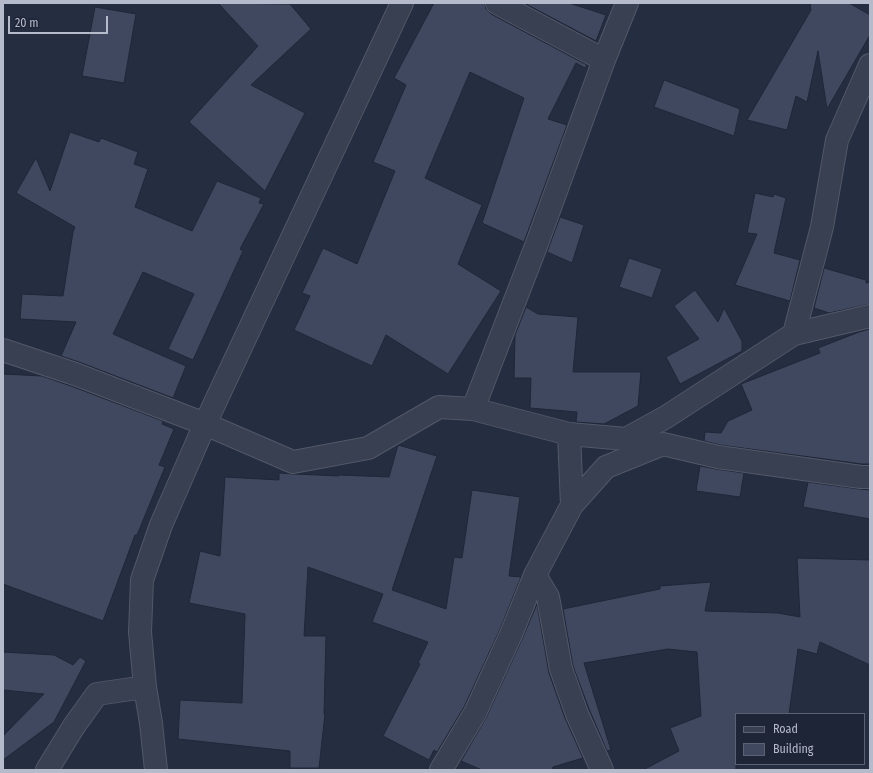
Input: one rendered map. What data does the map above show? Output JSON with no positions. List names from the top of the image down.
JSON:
{
  "legend": ["Road", "Building"],
  "scale_bar": "20 m"
}
